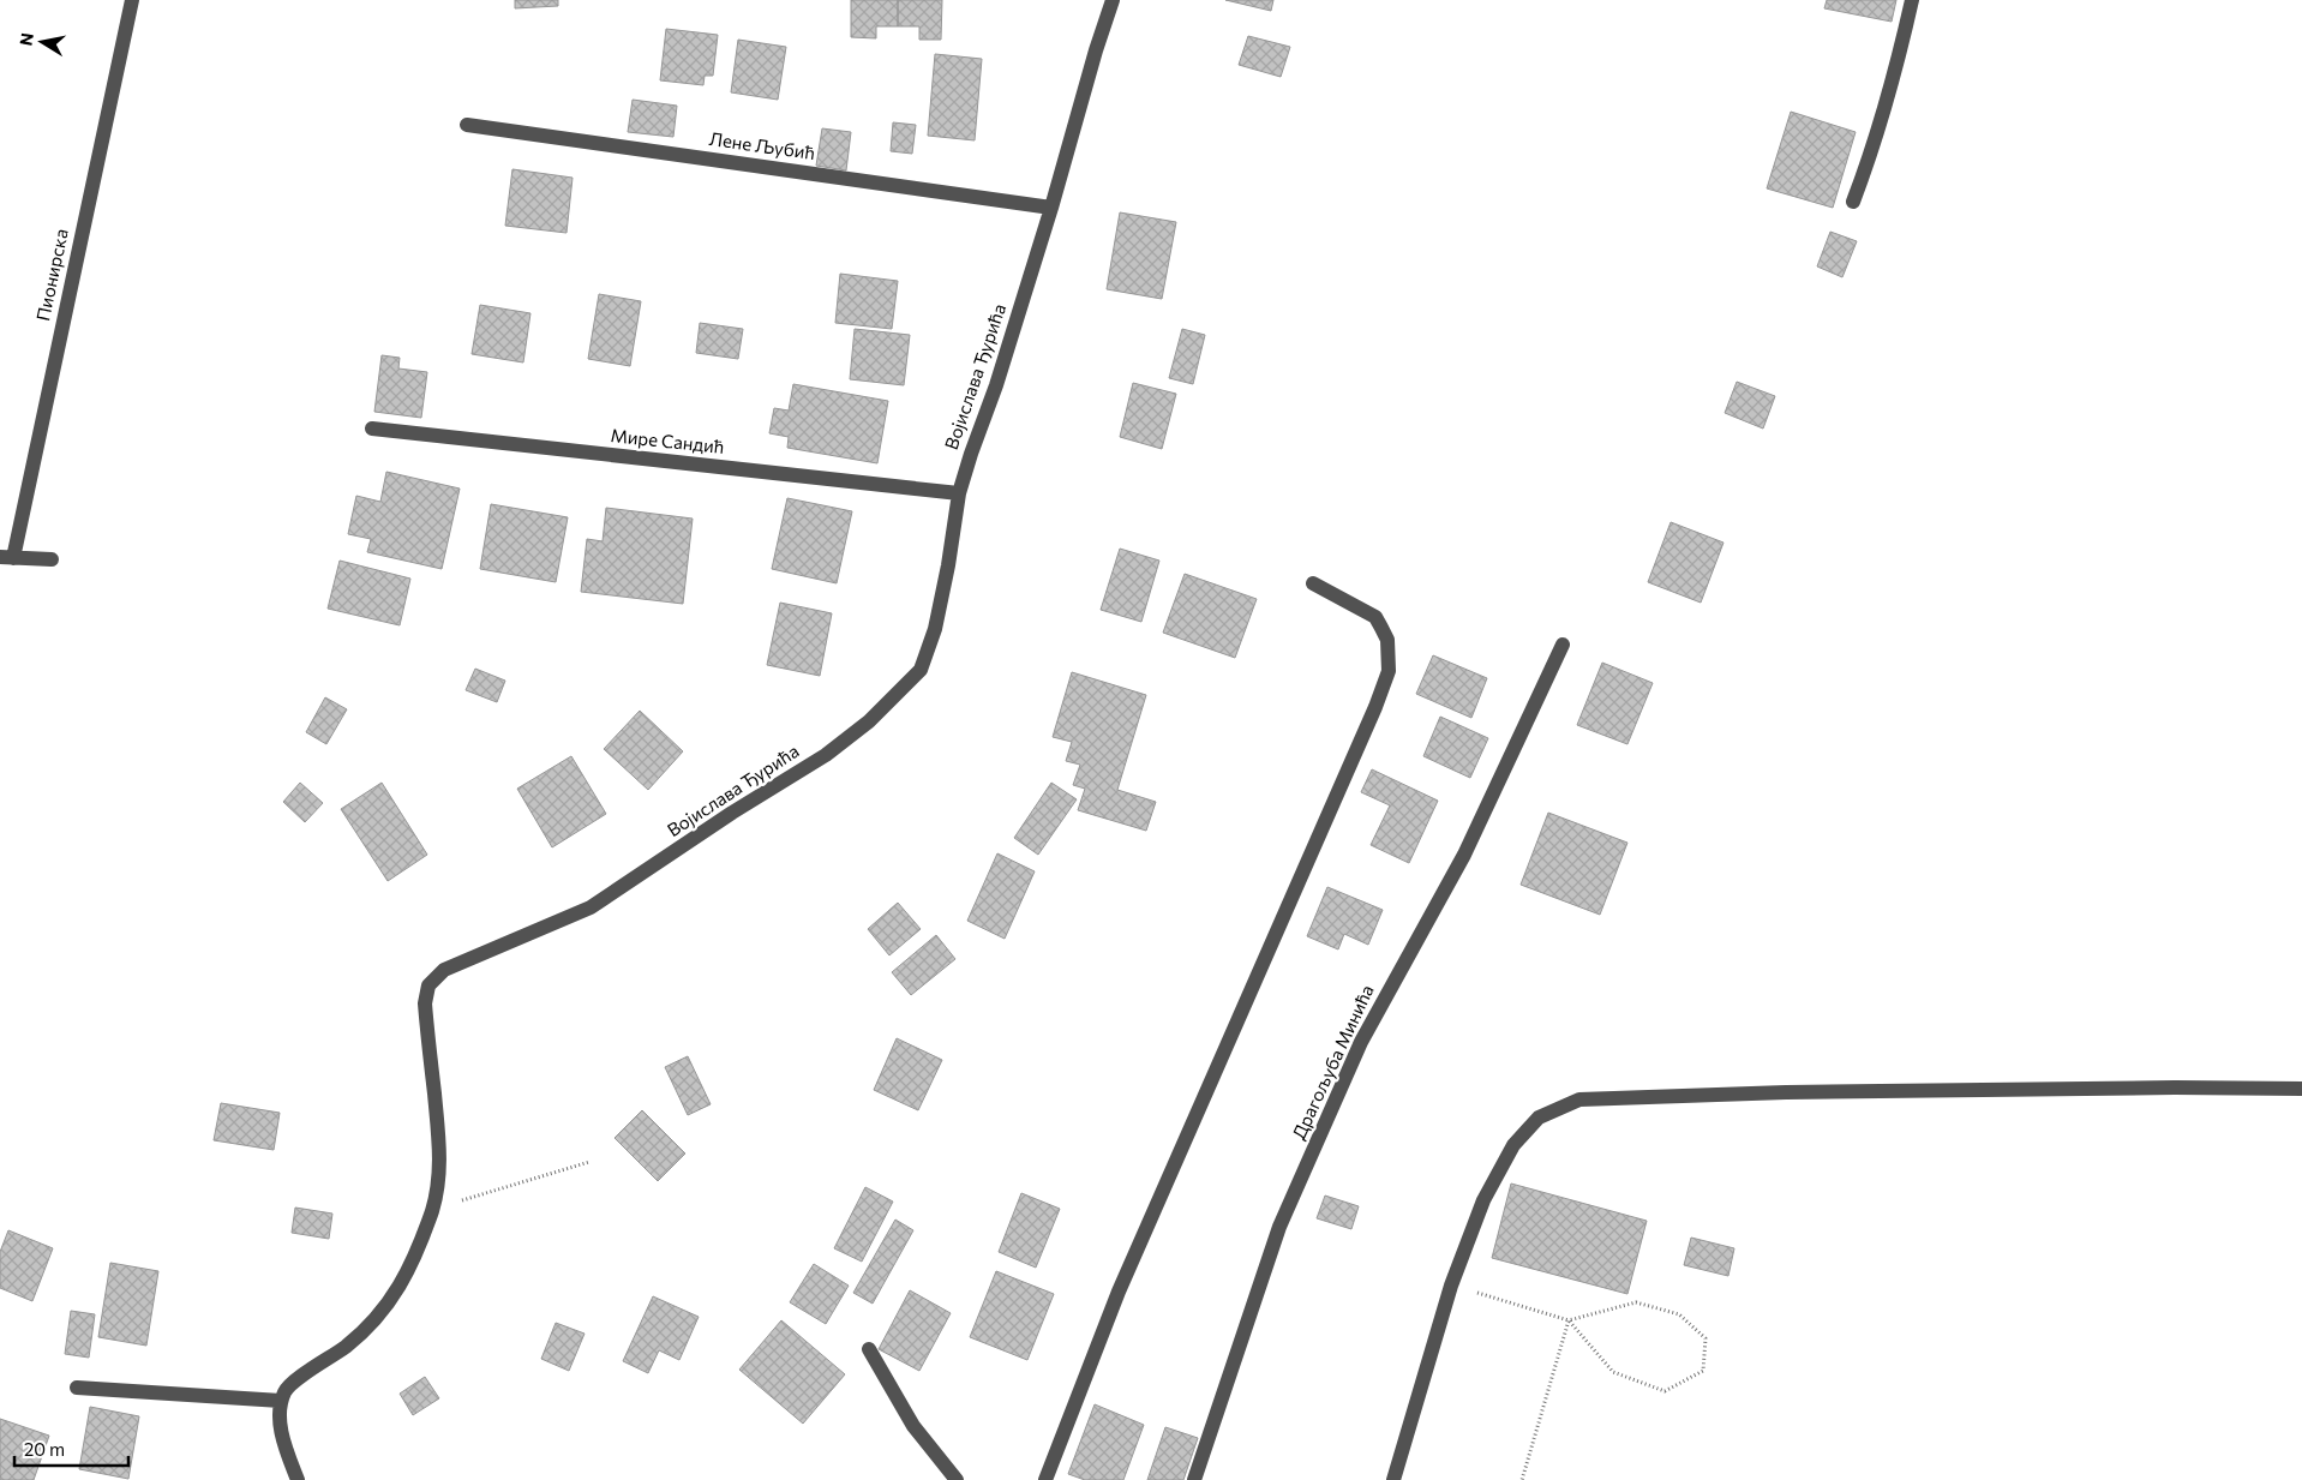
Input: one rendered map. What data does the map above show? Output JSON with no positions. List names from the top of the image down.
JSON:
{
  "streets": {
    "street": [
      "Лене Љубић",
      "Пионирска",
      "Војислава Ђурића",
      "Мире Сандић",
      "Драгољуба Минића"
    ]
  },
  "crossings": [
    ["Лене Љубић", "Војислава Ђурића"],
    ["Војислава Ђурића", "Мире Сандић"]
  ],
  "scale_bar": "20 m",
  "north": "left"
}
